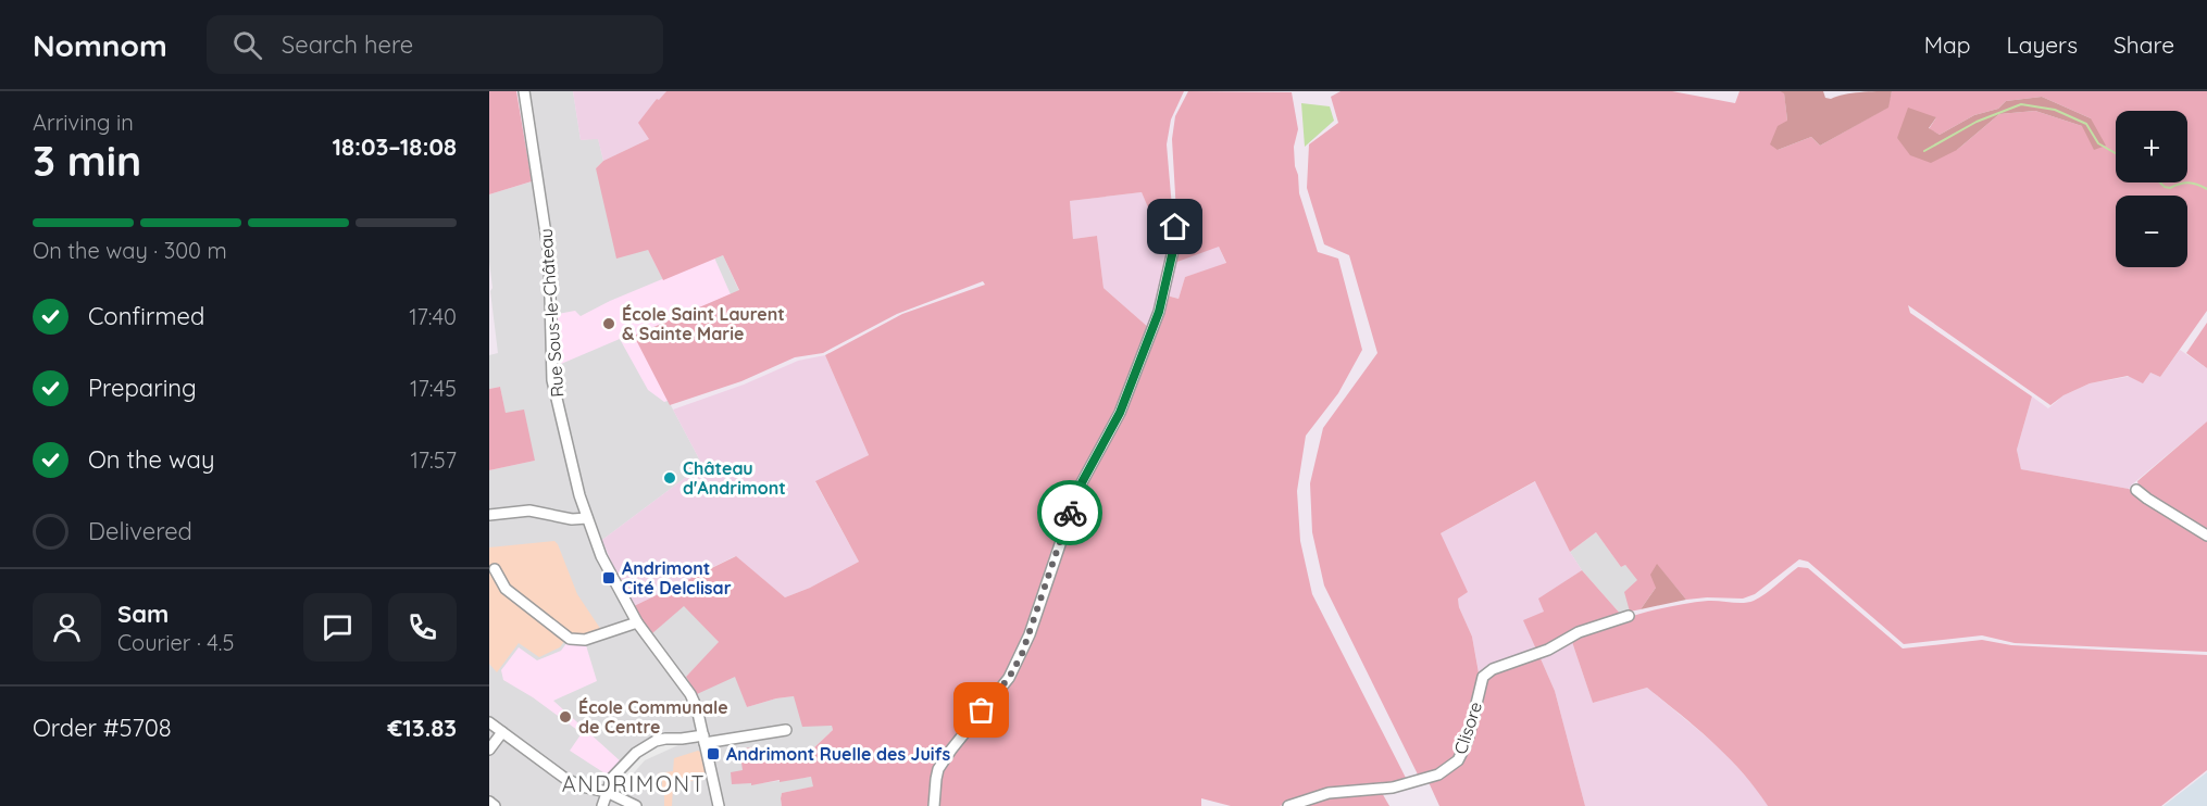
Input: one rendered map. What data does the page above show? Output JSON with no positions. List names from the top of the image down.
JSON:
{
  "streets": {
    "street": ["Rue Sous-le-Château", "Clisore"]
  },
  "districts": ["ANDRIMONT"],
  "places": {
    "other": ["École Saint Laurent & Sainte Marie", "Château d'Andrimont", "École Communale de Centre"],
    "transit": ["Andrimont Cité Delclisar", "Andrimont Ruelle des Juifs"]
  },
  "page": {
    "header": "Nomnom",
    "search": "Search here",
    "nav": ["Map", "Layers", "Share"],
    "heading": ["3 min", "Arriving in", "18:03–18:08"],
    "panel": [
      "Sam",
      "Courier · 4.5",
      "Order #5708",
      "€13.83"
    ],
    "map_buttons": ["+", "−"],
    "bar": "On the way · 300 m",
    "list": [
      ["Confirmed", "17:40"],
      ["Preparing", "17:45"],
      ["On the way", "17:57"],
      "Delivered"
    ]
  }
}
